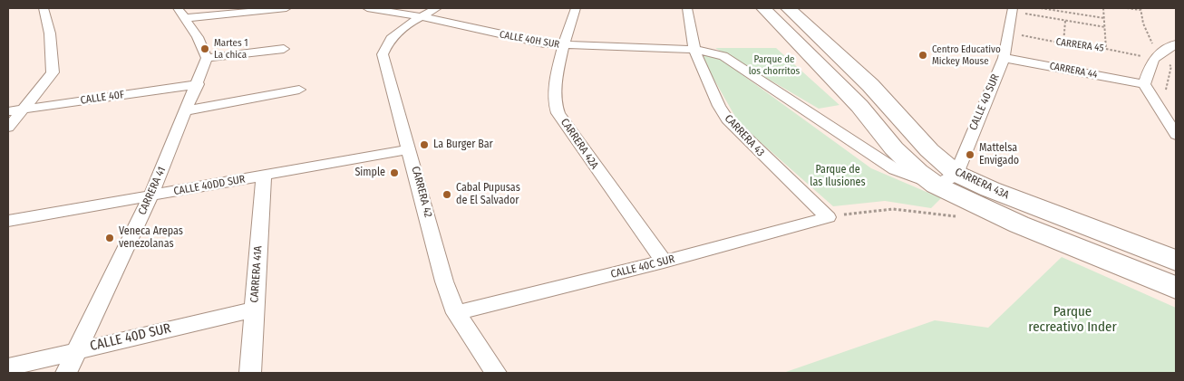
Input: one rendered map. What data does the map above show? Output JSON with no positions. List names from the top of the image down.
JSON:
{
  "streets": {
    "main road": ["CARRERA 43A"],
    "street": [
      "CALLE 40H SUR",
      "CARRERA 44",
      "CALLE 40F",
      "CALLE 40 SUR",
      "CARRERA 43",
      "CARRERA 42A",
      "CALLE 40DD SUR",
      "CARRERA 41",
      "CARRERA 42",
      "CALLE 40C SUR",
      "CARRERA 41A",
      "CALLE 40D SUR"
    ],
    "path": ["CARRERA 45"]
  },
  "crossings": [
    ["CALLE 40H SUR", "CARRERA 43"],
    ["CALLE 40H SUR", "CARRERA 42A"],
    ["CALLE 40H SUR", "CARRERA 43A"],
    ["CALLE 40H SUR", "CARRERA 42"],
    ["CARRERA 45", "CALLE 40 SUR"],
    ["CARRERA 44", "CALLE 40 SUR"],
    ["CALLE 40F", "CARRERA 41"],
    ["CALLE 40 SUR", "CARRERA 43A"],
    ["CARRERA 43", "CARRERA 43A"],
    ["CARRERA 43", "CALLE 40C SUR"],
    ["CARRERA 42A", "CALLE 40C SUR"],
    ["CALLE 40DD SUR", "CARRERA 41"],
    ["CALLE 40DD SUR", "CARRERA 42"],
    ["CALLE 40DD SUR", "CARRERA 41A"],
    ["CARRERA 41", "CALLE 40D SUR"],
    ["CARRERA 42", "CALLE 40C SUR"],
    ["CARRERA 41A", "CALLE 40D SUR"]
  ],
  "parks": ["Parque de los chorritos", "Parque de las Ilusiones", "Parque recreativo Inder"],
  "places": [
    "Martes 1 La chica",
    "Centro Educativo Mickey Mouse",
    "La Burger Bar",
    "Mattelsa Envigado",
    "Simple",
    "Cabal Pupusas de El Salvador",
    "Veneca Arepas venezolanas"
  ]
}
